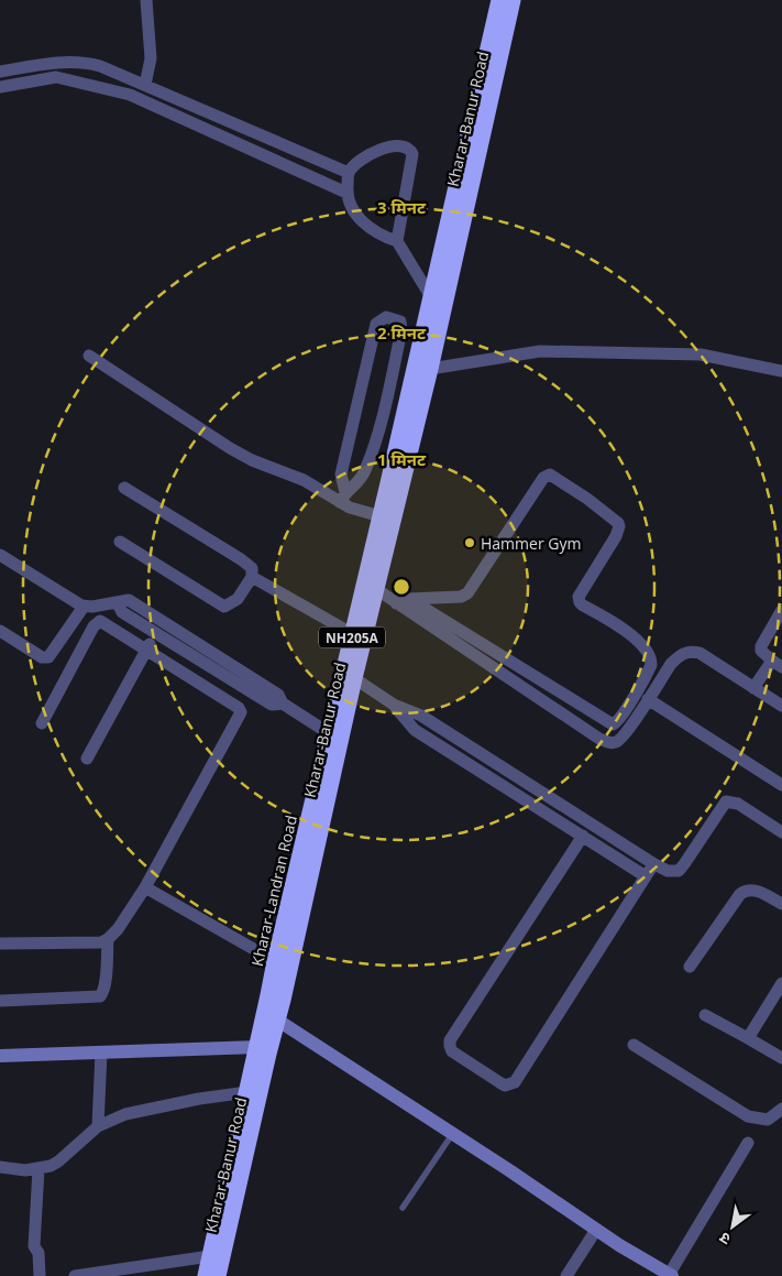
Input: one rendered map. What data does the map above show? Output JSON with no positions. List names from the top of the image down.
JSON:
{
  "streets": {
    "highway": ["Kharar-Banur Road", "NH205A", "Kharar-Landran Road"]
  },
  "crossings": [
    ["Kharar-Banur Road", "Kharar-Landran Road"]
  ],
  "places": ["Hammer Gym"],
  "north": "bottom left",
  "rings": ["3 मिनट", "2 मिनट", "1 मिनट"]
}
